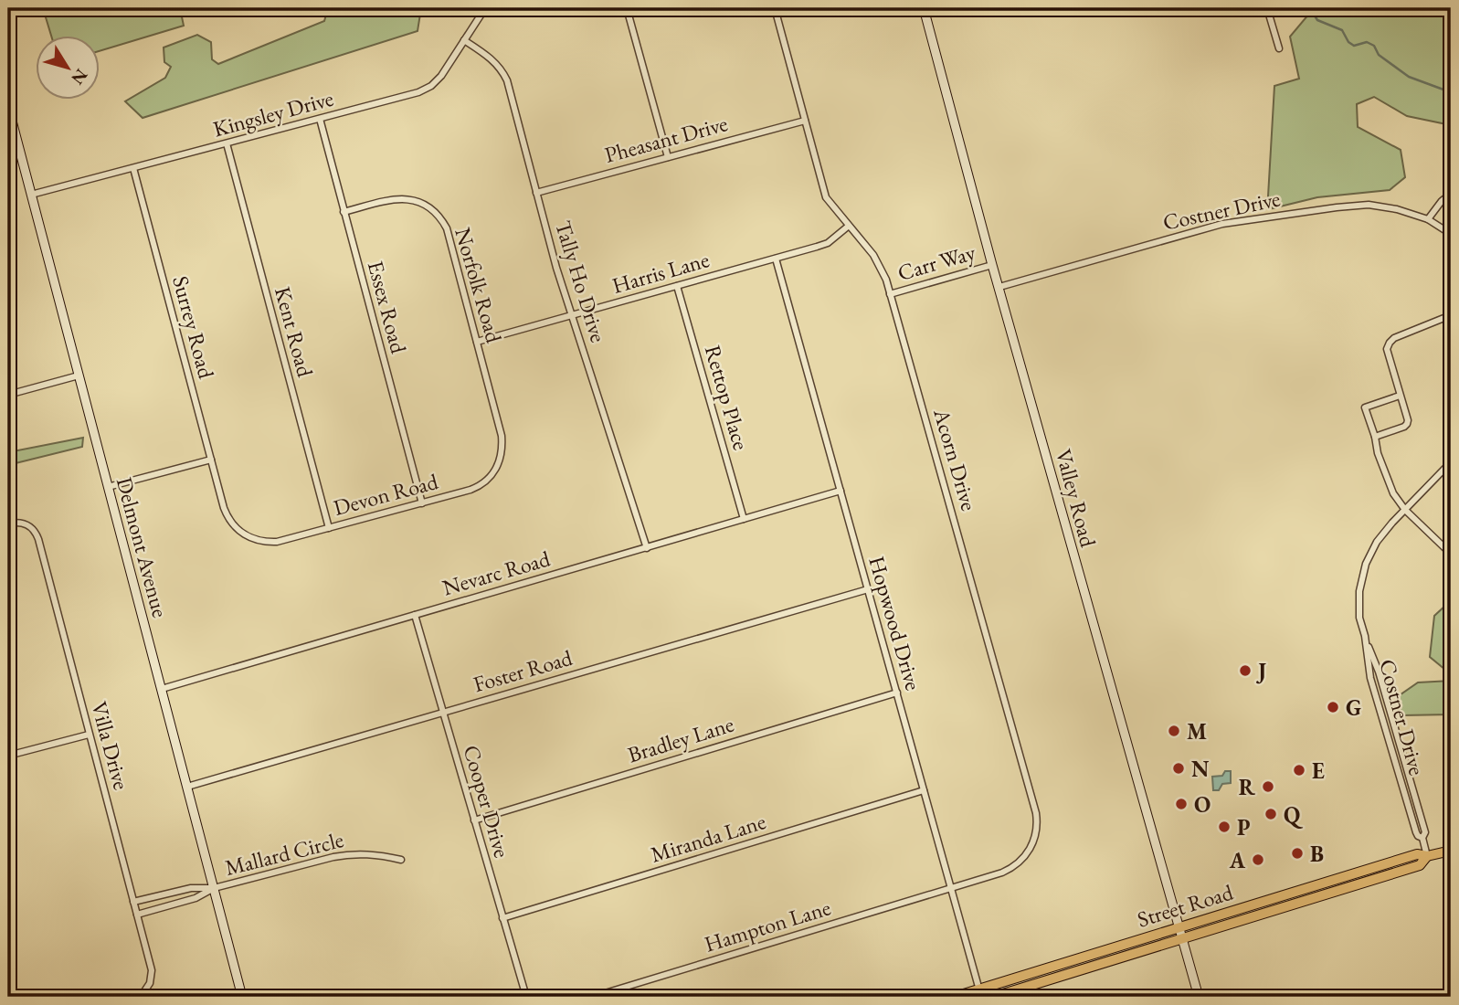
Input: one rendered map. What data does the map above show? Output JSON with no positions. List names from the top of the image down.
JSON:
{
  "streets": {
    "main road": ["Street Road"],
    "street": [
      "Kingsley Drive",
      "Pheasant Drive",
      "Costner Drive",
      "Carr Way",
      "Harris Lane",
      "Tally Ho Drive",
      "Norfolk Road",
      "Essex Road",
      "Surrey Road",
      "Kent Road",
      "Rettop Place",
      "Acorn Drive",
      "Devon Road",
      "Valley Road",
      "Delmont Avenue",
      "Nevarc Road",
      "Hopwood Drive",
      "Foster Road",
      "Bradley Lane",
      "Villa Drive",
      "Cooper Drive",
      "Miranda Lane",
      "Mallard Circle",
      "Hampton Lane"
    ]
  },
  "crossings": [
    ["Kingsley Drive", "Tally Ho Drive"],
    ["Kingsley Drive", "Essex Road"],
    ["Kingsley Drive", "Surrey Road"],
    ["Kingsley Drive", "Kent Road"],
    ["Kingsley Drive", "Delmont Avenue"],
    ["Pheasant Drive", "Tally Ho Drive"],
    ["Pheasant Drive", "Acorn Drive"],
    ["Costner Drive", "Valley Road"],
    ["Costner Drive", "Street Road"],
    ["Carr Way", "Acorn Drive"],
    ["Carr Way", "Valley Road"],
    ["Harris Lane", "Tally Ho Drive"],
    ["Harris Lane", "Norfolk Road"],
    ["Harris Lane", "Rettop Place"],
    ["Harris Lane", "Acorn Drive"],
    ["Harris Lane", "Hopwood Drive"],
    ["Tally Ho Drive", "Nevarc Road"],
    ["Norfolk Road", "Essex Road"],
    ["Norfolk Road", "Devon Road"],
    ["Essex Road", "Devon Road"],
    ["Surrey Road", "Devon Road"],
    ["Kent Road", "Devon Road"],
    ["Rettop Place", "Nevarc Road"],
    ["Acorn Drive", "Hopwood Drive"],
    ["Acorn Drive", "Hampton Lane"],
    ["Valley Road", "Street Road"],
    ["Delmont Avenue", "Nevarc Road"],
    ["Delmont Avenue", "Foster Road"],
    ["Delmont Avenue", "Mallard Circle"],
    ["Nevarc Road", "Hopwood Drive"],
    ["Nevarc Road", "Cooper Drive"],
    ["Hopwood Drive", "Foster Road"],
    ["Hopwood Drive", "Bradley Lane"],
    ["Hopwood Drive", "Miranda Lane"],
    ["Hopwood Drive", "Street Road"],
    ["Hopwood Drive", "Hampton Lane"],
    ["Foster Road", "Cooper Drive"],
    ["Bradley Lane", "Cooper Drive"],
    ["Cooper Drive", "Miranda Lane"]
  ],
  "places": [
    "J",
    "G",
    "M",
    "N",
    "E",
    "R",
    "O",
    "Q",
    "P",
    "B",
    "A"
  ],
  "north": "bottom right"
}
